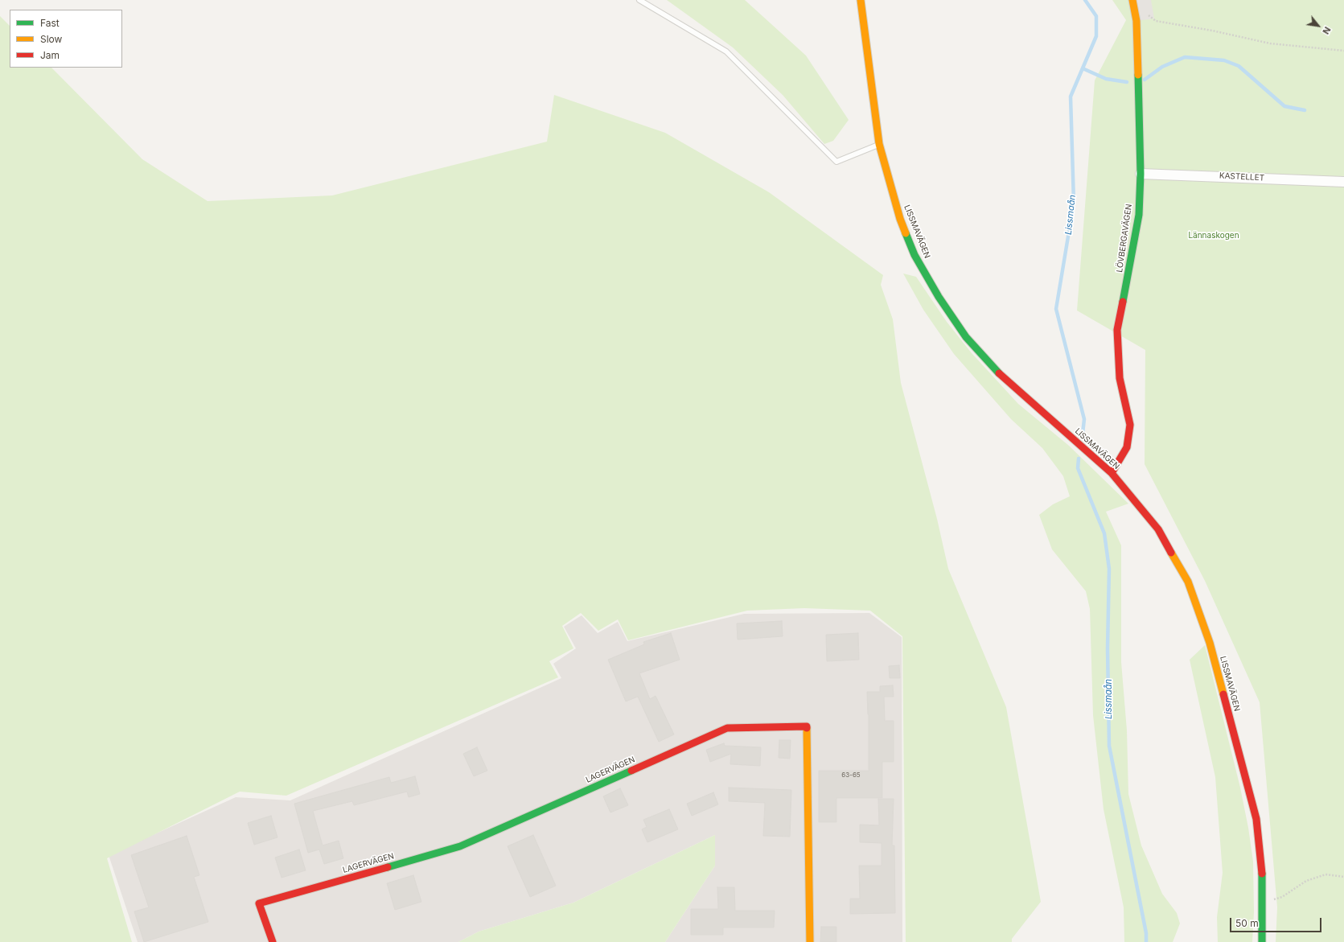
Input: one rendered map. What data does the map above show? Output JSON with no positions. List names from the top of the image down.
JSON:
{
  "streets": {
    "street": [
      "KASTELLET",
      "LISSMAVÄGEN",
      "LÖVBERGAVÄGEN",
      "LAGERVÄGEN"
    ]
  },
  "crossings": [
    ["KASTELLET", "LÖVBERGAVÄGEN"],
    ["LISSMAVÄGEN", "LÖVBERGAVÄGEN"]
  ],
  "water": ["Lissmaån"],
  "parks": ["Lännaskogen"],
  "house_numbers": ["63-65"],
  "legend": ["Fast", "Slow", "Jam"],
  "scale_bar": "50 m",
  "north": "bottom right"
}
